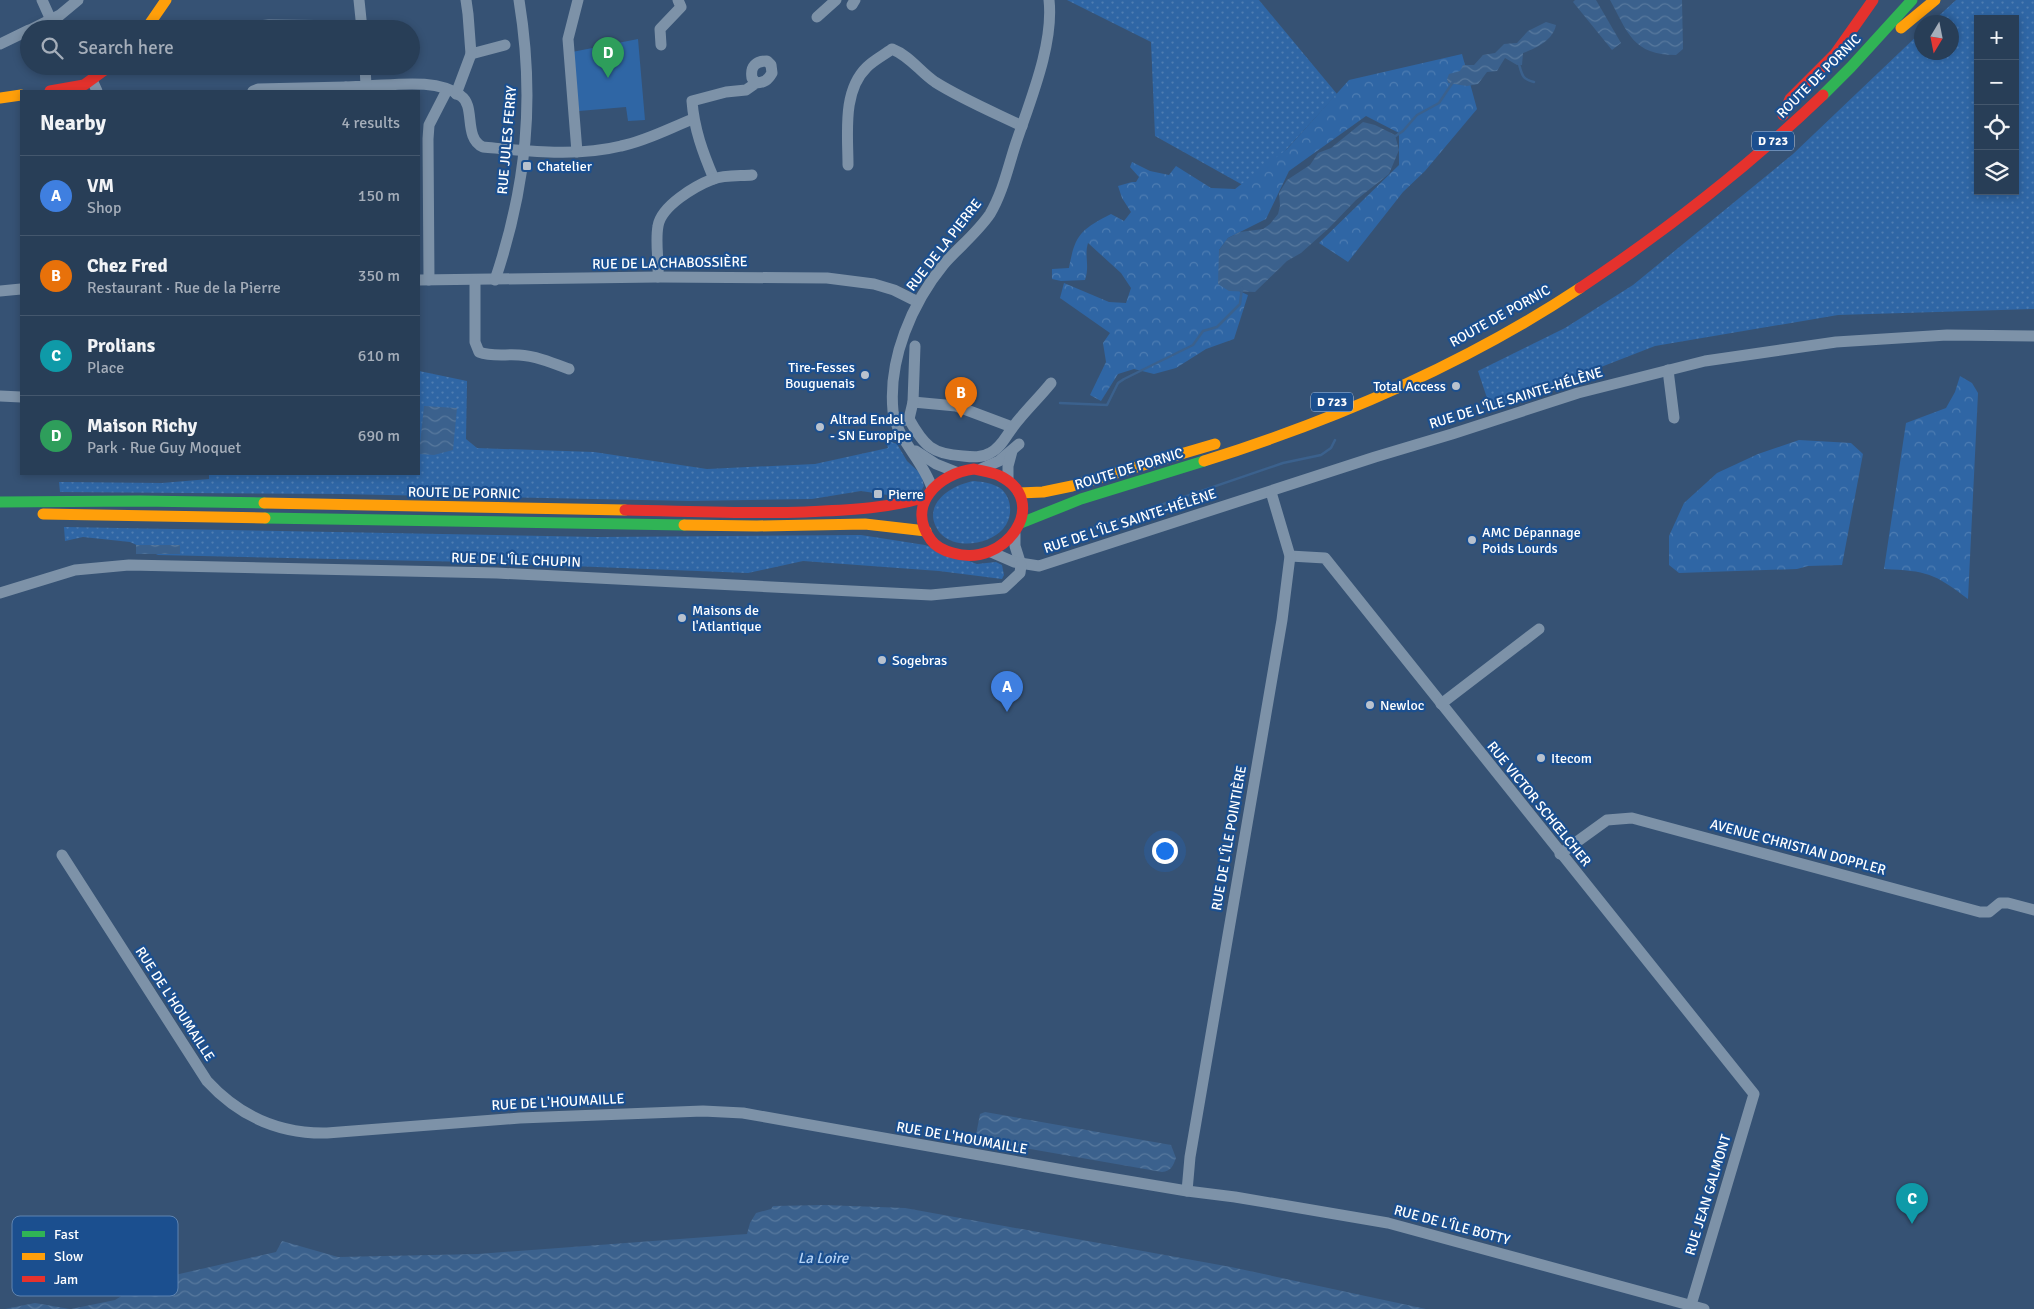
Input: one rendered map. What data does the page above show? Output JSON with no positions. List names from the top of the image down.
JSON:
{
  "streets": {
    "main road": ["ROUTE DE PORNIC", "D 723"],
    "street": [
      "RUE JULES FERRY",
      "RUE DE LA PIERRE",
      "RUE DE LA CHABOSSIÈRE",
      "RUE DE L'ÎLE SAINTE-HÉLÈNE",
      "RUE DE L'ÎLE CHUPIN",
      "RUE VICTOR SCHŒLCHER",
      "RUE DE L'ÎLE POINTIÈRE",
      "AVENUE CHRISTIAN DOPPLER",
      "RUE DE L'HOUMAILLE",
      "RUE JEAN GALMONT",
      "RUE DE L'ÎLE BOTTY"
    ]
  },
  "crossings": [
    ["ROUTE DE PORNIC", "RUE DE LA PIERRE"],
    ["RUE JULES FERRY", "RUE DE LA CHABOSSIÈRE"],
    ["RUE DE LA PIERRE", "RUE DE LA CHABOSSIÈRE"],
    ["RUE DE L'ÎLE SAINTE-HÉLÈNE", "RUE DE L'ÎLE CHUPIN"],
    ["RUE DE L'ÎLE SAINTE-HÉLÈNE", "RUE DE L'ÎLE POINTIÈRE"],
    ["RUE VICTOR SCHŒLCHER", "RUE DE L'ÎLE POINTIÈRE"],
    ["RUE VICTOR SCHŒLCHER", "AVENUE CHRISTIAN DOPPLER"],
    ["RUE VICTOR SCHŒLCHER", "RUE JEAN GALMONT"],
    ["RUE DE L'ÎLE POINTIÈRE", "RUE DE L'HOUMAILLE"],
    ["RUE DE L'ÎLE POINTIÈRE", "RUE DE L'ÎLE BOTTY"],
    ["RUE DE L'HOUMAILLE", "RUE DE L'ÎLE BOTTY"],
    ["RUE JEAN GALMONT", "RUE DE L'ÎLE BOTTY"]
  ],
  "water": ["La Loire"],
  "places": {
    "transit": ["Chatelier", "Pierre"],
    "other": [
      "Tire-Fesses Bouguenais",
      "Total Access",
      "Altrad Endel - SN Europipe",
      "AMC Dépannage Poids Lourds",
      "Maisons de l'Atlantique",
      "Sogebras",
      "Newloc",
      "Itecom"
    ]
  },
  "legend": ["Fast", "Slow", "Jam"],
  "north": "bottom",
  "page": {
    "map_buttons": ["+", "−"],
    "search": "Search here",
    "pins": [
      "D",
      "B",
      "A",
      "C"
    ],
    "heading": ["Nearby", "4 results"],
    "list": [
      {
        "mark": "A",
        "name": "VM",
        "note": "Shop",
        "value": "150 m"
      },
      {
        "mark": "B",
        "name": "Chez Fred",
        "note": "Restaurant · Rue de la Pierre",
        "value": "350 m"
      },
      {
        "mark": "C",
        "name": "Prolians",
        "note": "Place",
        "value": "610 m"
      },
      {
        "mark": "D",
        "name": "Maison Richy",
        "note": "Park · Rue Guy Moquet",
        "value": "690 m"
      }
    ]
  }
}
